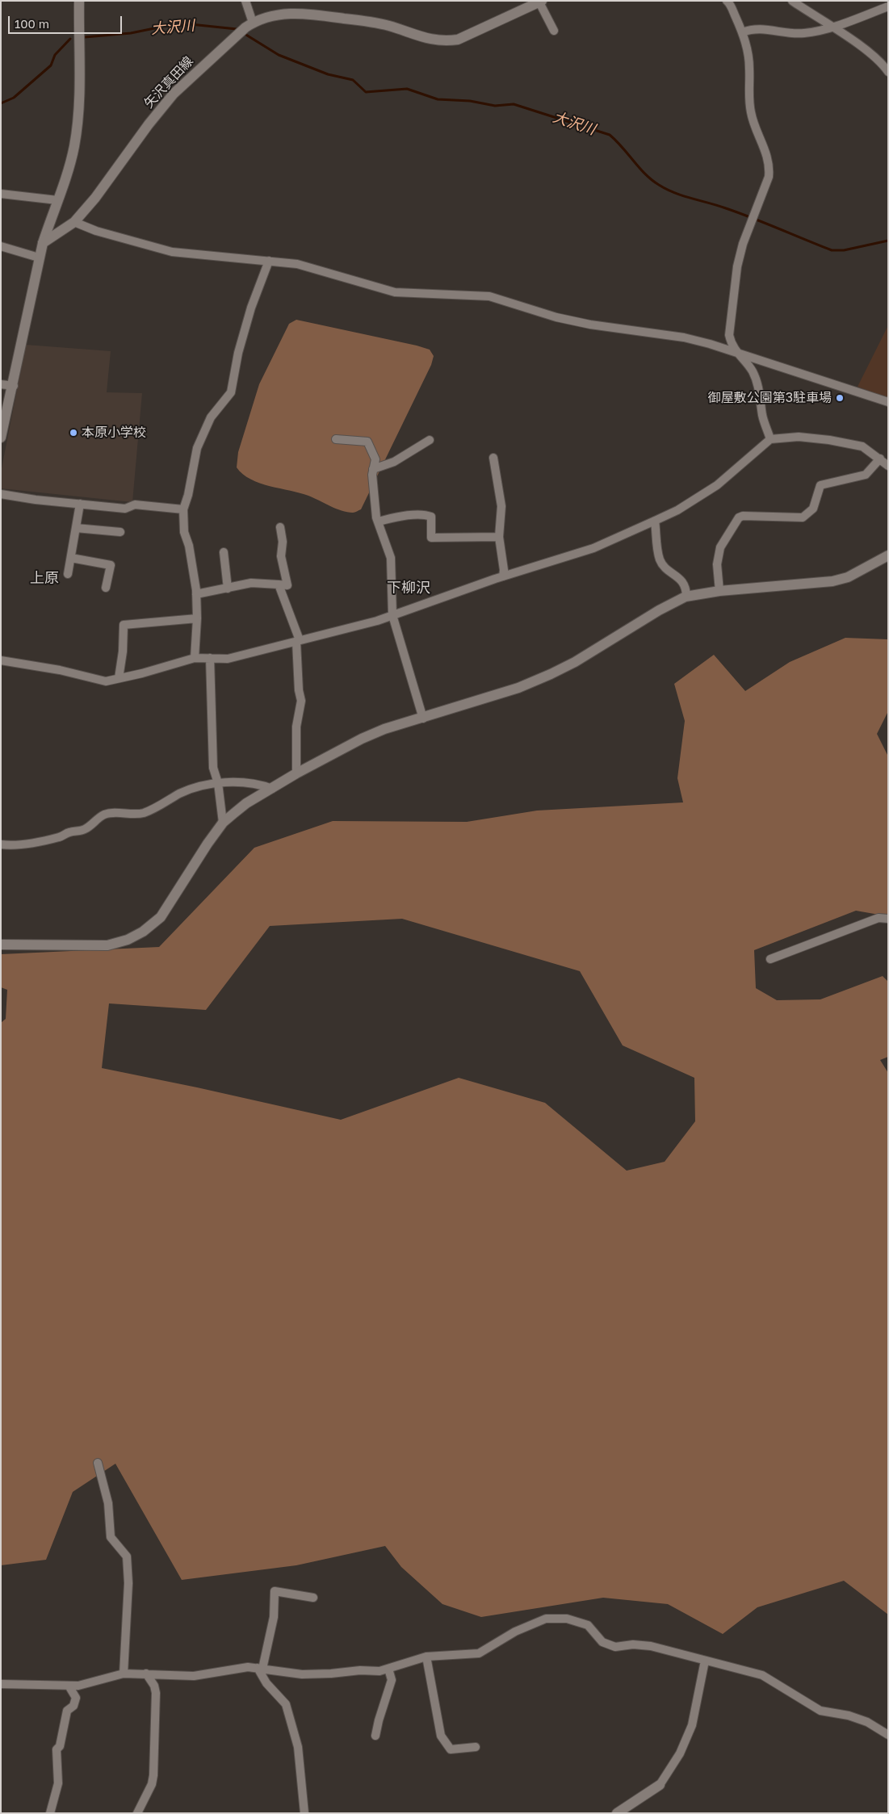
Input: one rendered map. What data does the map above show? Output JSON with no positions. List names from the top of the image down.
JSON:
{
  "streets": {
    "street": ["矢沢真田線"]
  },
  "districts": ["上原", "下柳沢"],
  "water": ["大沢川"],
  "places": ["御屋敷公園第3駐車場", "本原小学校"],
  "scale_bar": "100 m"
}
